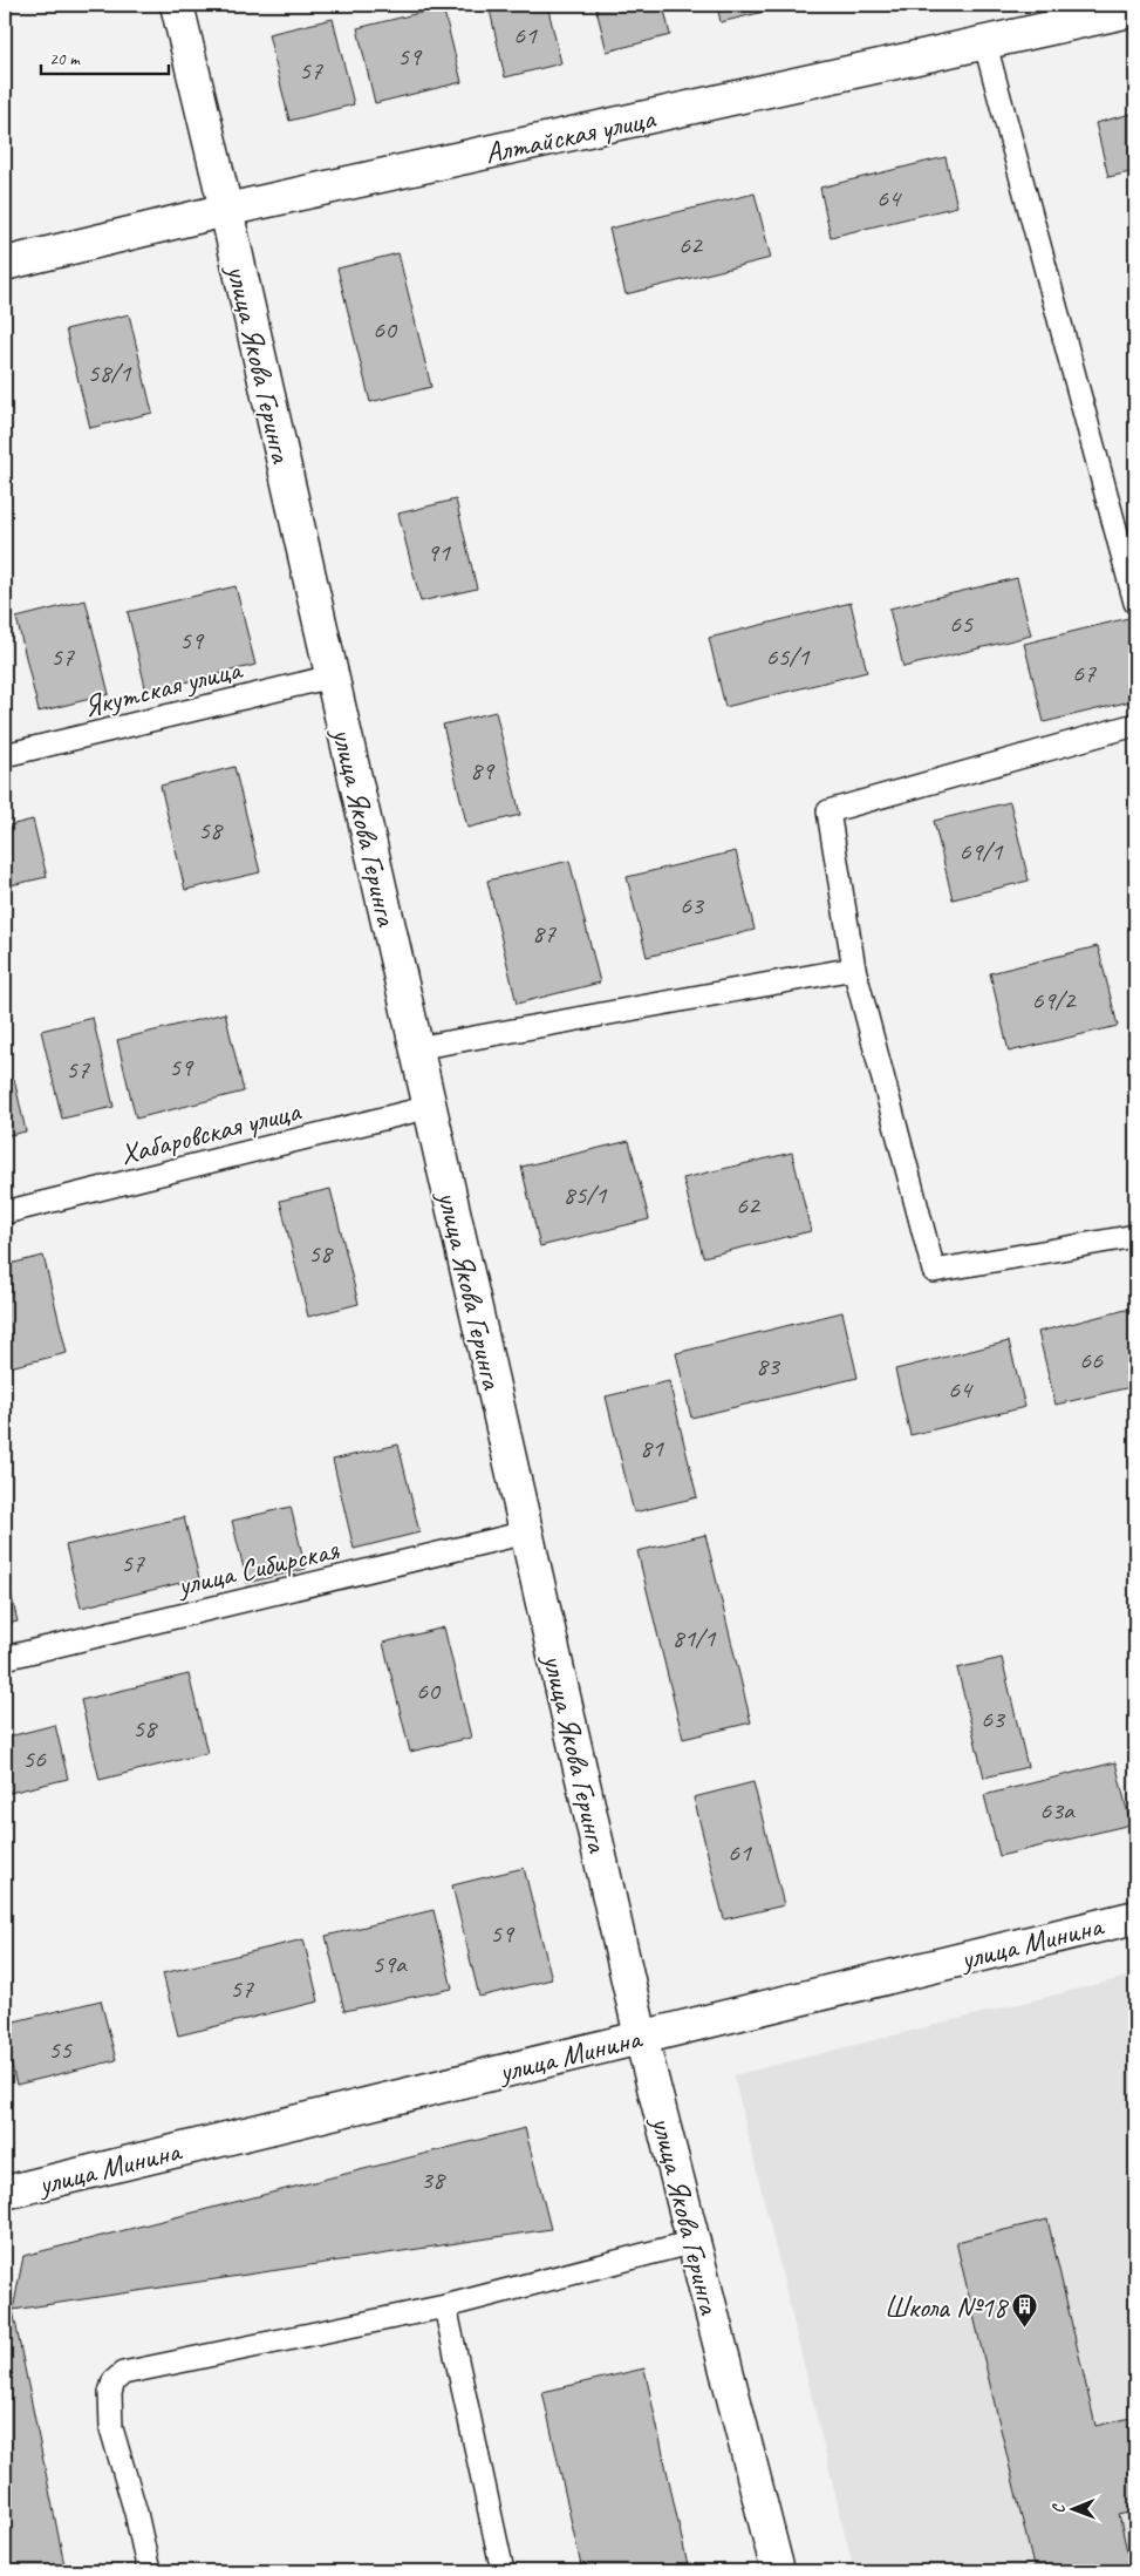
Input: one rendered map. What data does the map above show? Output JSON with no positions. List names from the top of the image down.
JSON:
{
  "streets": {
    "street": ["Алтайская улица", "улица Якова Геринга", "улица Минина"],
    "lane": ["Якутская улица", "Хабаровская улица", "улица Сибирская"]
  },
  "crossings": [
    ["Алтайская улица", "улица Якова Геринга"],
    ["улица Якова Геринга", "Якутская улица"],
    ["улица Якова Геринга", "Хабаровская улица"],
    ["улица Якова Геринга", "улица Сибирская"],
    ["улица Якова Геринга", "улица Минина"]
  ],
  "places": {
    "building": ["Школа №18"]
  },
  "house_numbers": [
    "61",
    "59",
    "57",
    "64",
    "62",
    "60",
    "58/1",
    "91",
    "65",
    "59",
    "57",
    "65/1",
    "67",
    "89",
    "58",
    "69/1",
    "63",
    "87",
    "69/2",
    "59",
    "57",
    "85/1",
    "62",
    "58",
    "66",
    "83",
    "64",
    "81",
    "57",
    "81/1",
    "60",
    "63",
    "58",
    "56",
    "63а",
    "61",
    "59",
    "59а",
    "57",
    "55",
    "38"
  ],
  "scale_bar": "20 m",
  "north": "left"
}
